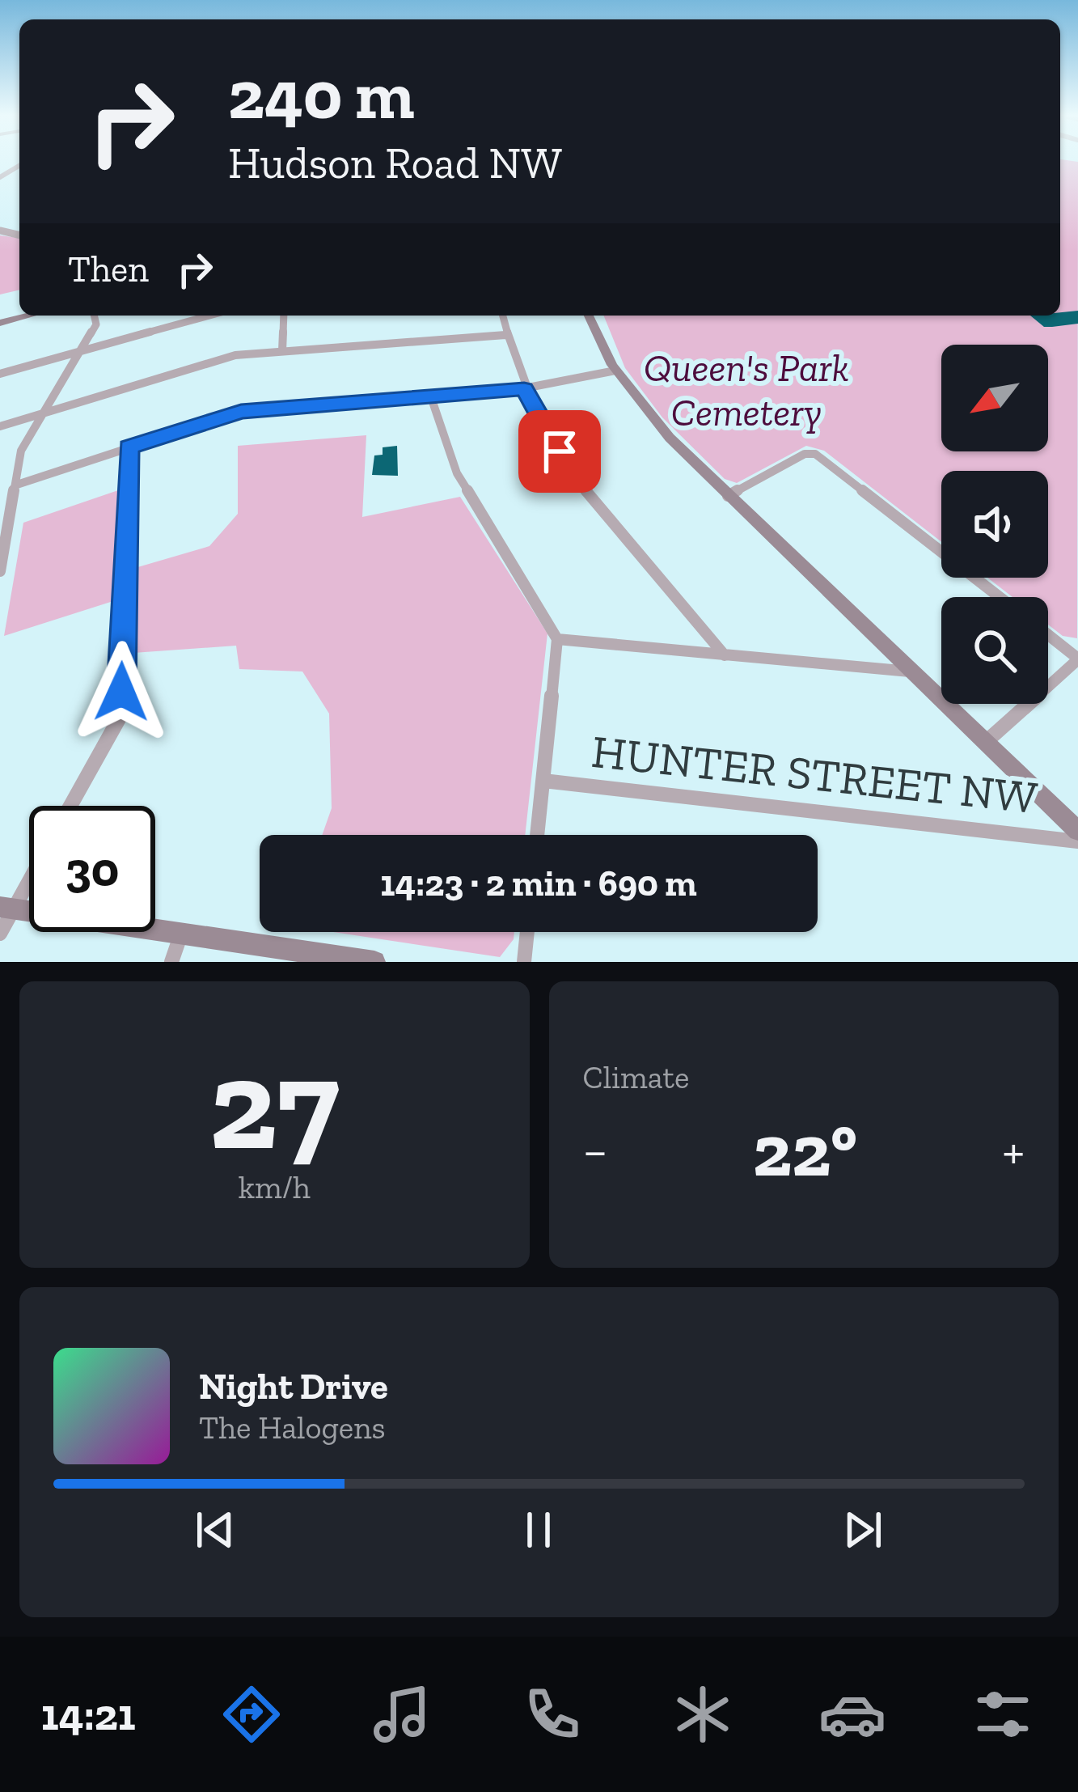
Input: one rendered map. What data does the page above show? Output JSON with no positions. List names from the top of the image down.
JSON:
{
  "streets": {
    "street": ["HUNTER STREET NW"]
  },
  "parks": ["Queen's Park Cemetery"],
  "north": "bottom left",
  "page": {
    "turn": ["240 m", "Hudson Road NW"],
    "then": "Then",
    "limit": "30",
    "trip": "14:23 · 2 min · 690 m",
    "tile": [
      ["27", "km/h"],
      "Climate"
    ],
    "heat": ["−", "22°", "+"],
    "song": ["Night Drive", "The Halogens"],
    "tabs": "14:21"
  }
}
